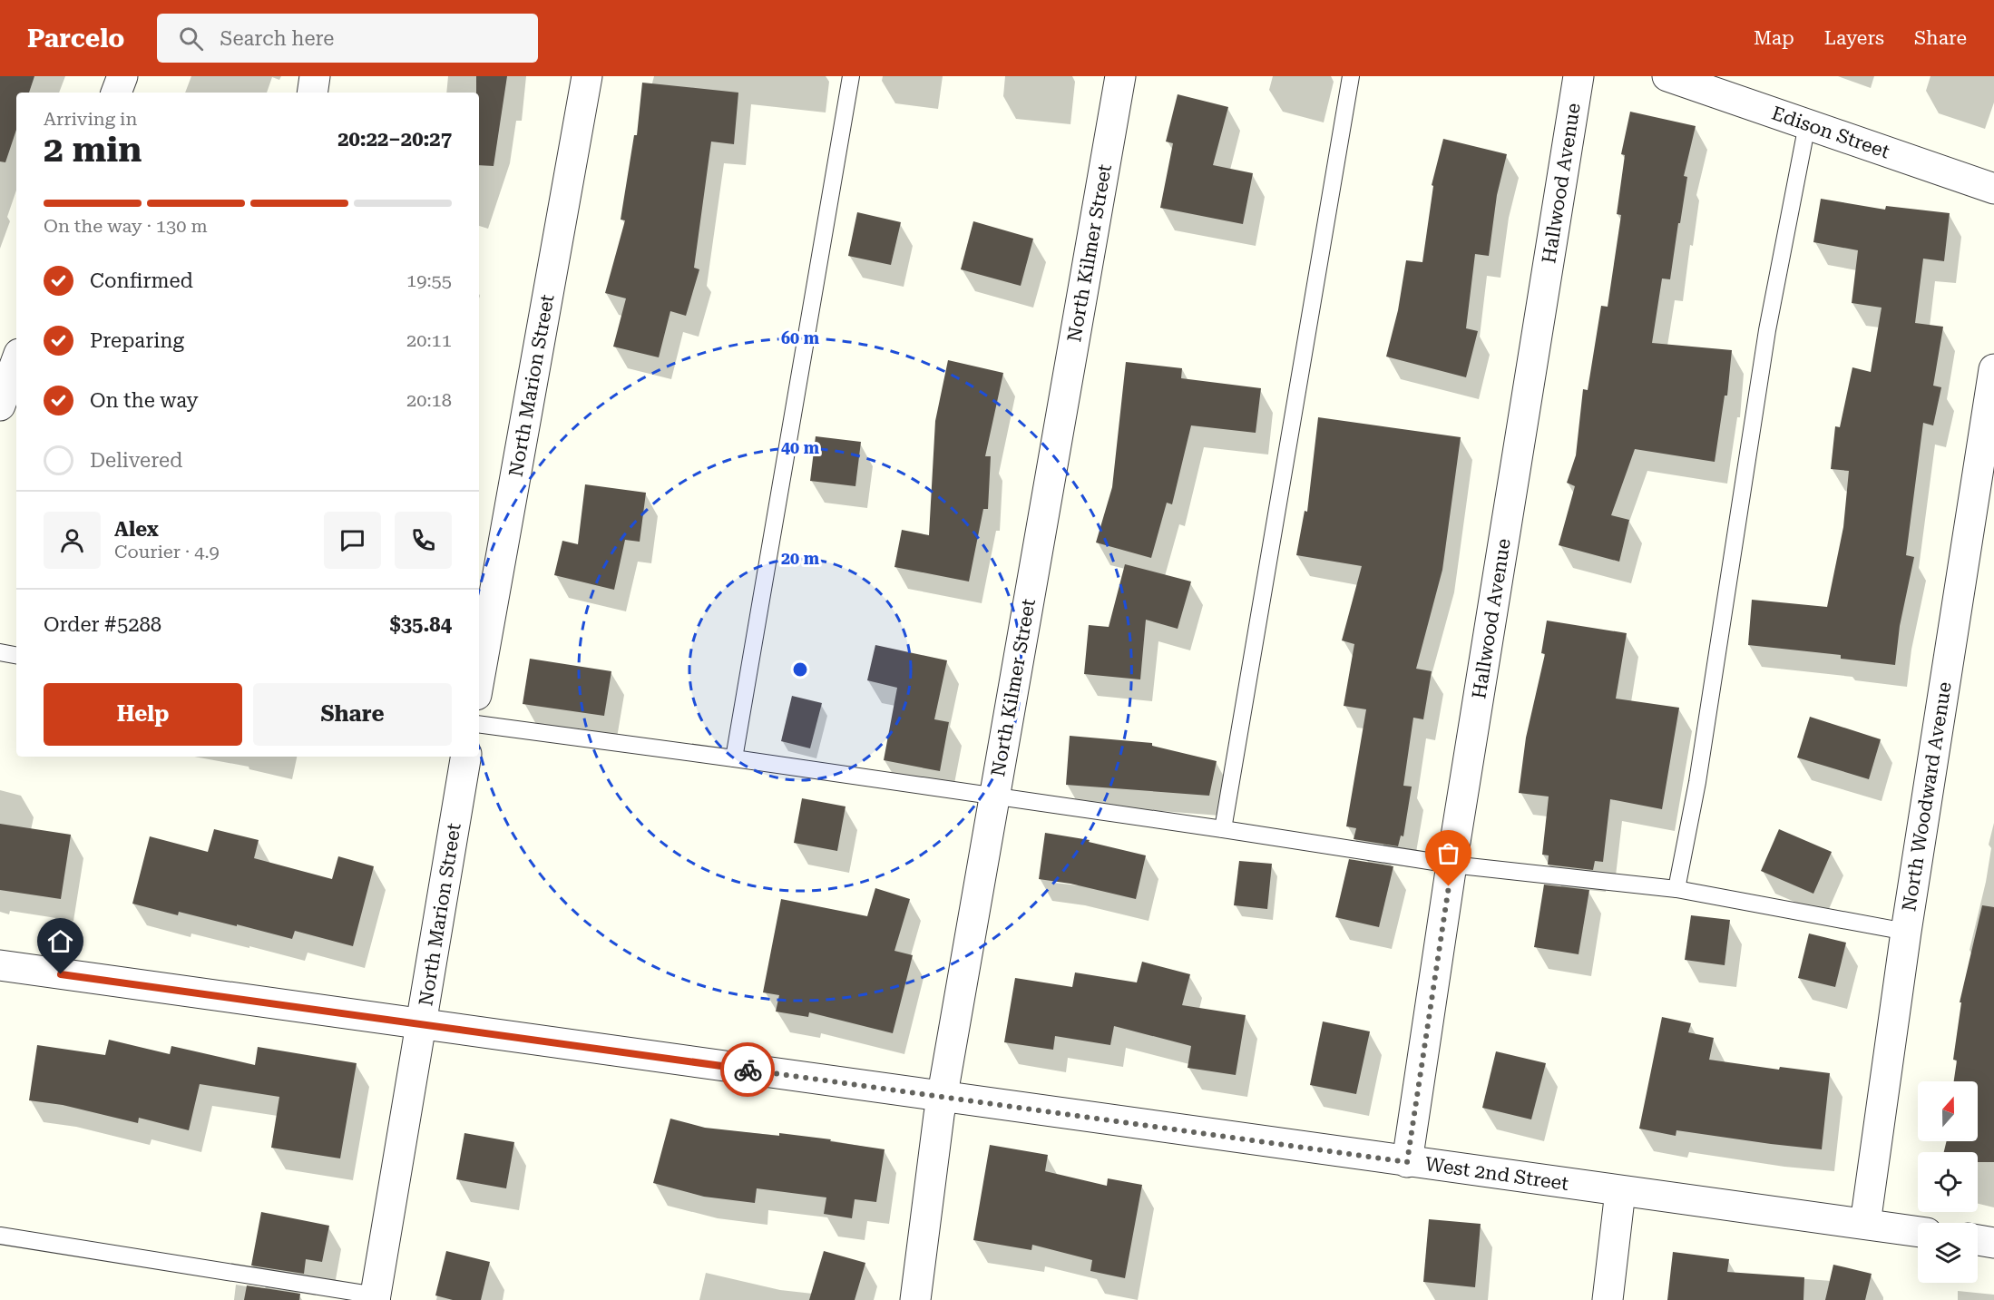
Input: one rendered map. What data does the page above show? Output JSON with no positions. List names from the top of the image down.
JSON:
{
  "streets": {
    "street": [
      "Edison Street",
      "Hallwood Avenue",
      "North Kilmer Street",
      "North Marion Street",
      "North Woodward Avenue",
      "West 2nd Street"
    ]
  },
  "crossings": [
    ["Hallwood Avenue", "West 2nd Street"],
    ["North Kilmer Street", "West 2nd Street"],
    ["North Marion Street", "West 2nd Street"],
    ["North Woodward Avenue", "West 2nd Street"]
  ],
  "north": "top",
  "page": {
    "header": "Parcelo",
    "search": "Search here",
    "nav": ["Map", "Layers", "Share"],
    "heading": ["2 min", "Arriving in", "20:22–20:27"],
    "panel": [
      "Alex",
      "Courier · 4.9",
      "Order #5288",
      "$35.84"
    ],
    "bar": "On the way · 130 m",
    "list": [
      ["Confirmed", "19:55"],
      ["Preparing", "20:11"],
      ["On the way", "20:18"],
      "Delivered"
    ],
    "buttons": ["Help", "Share"]
  },
  "rings": ["60 m", "40 m", "20 m"]
}
